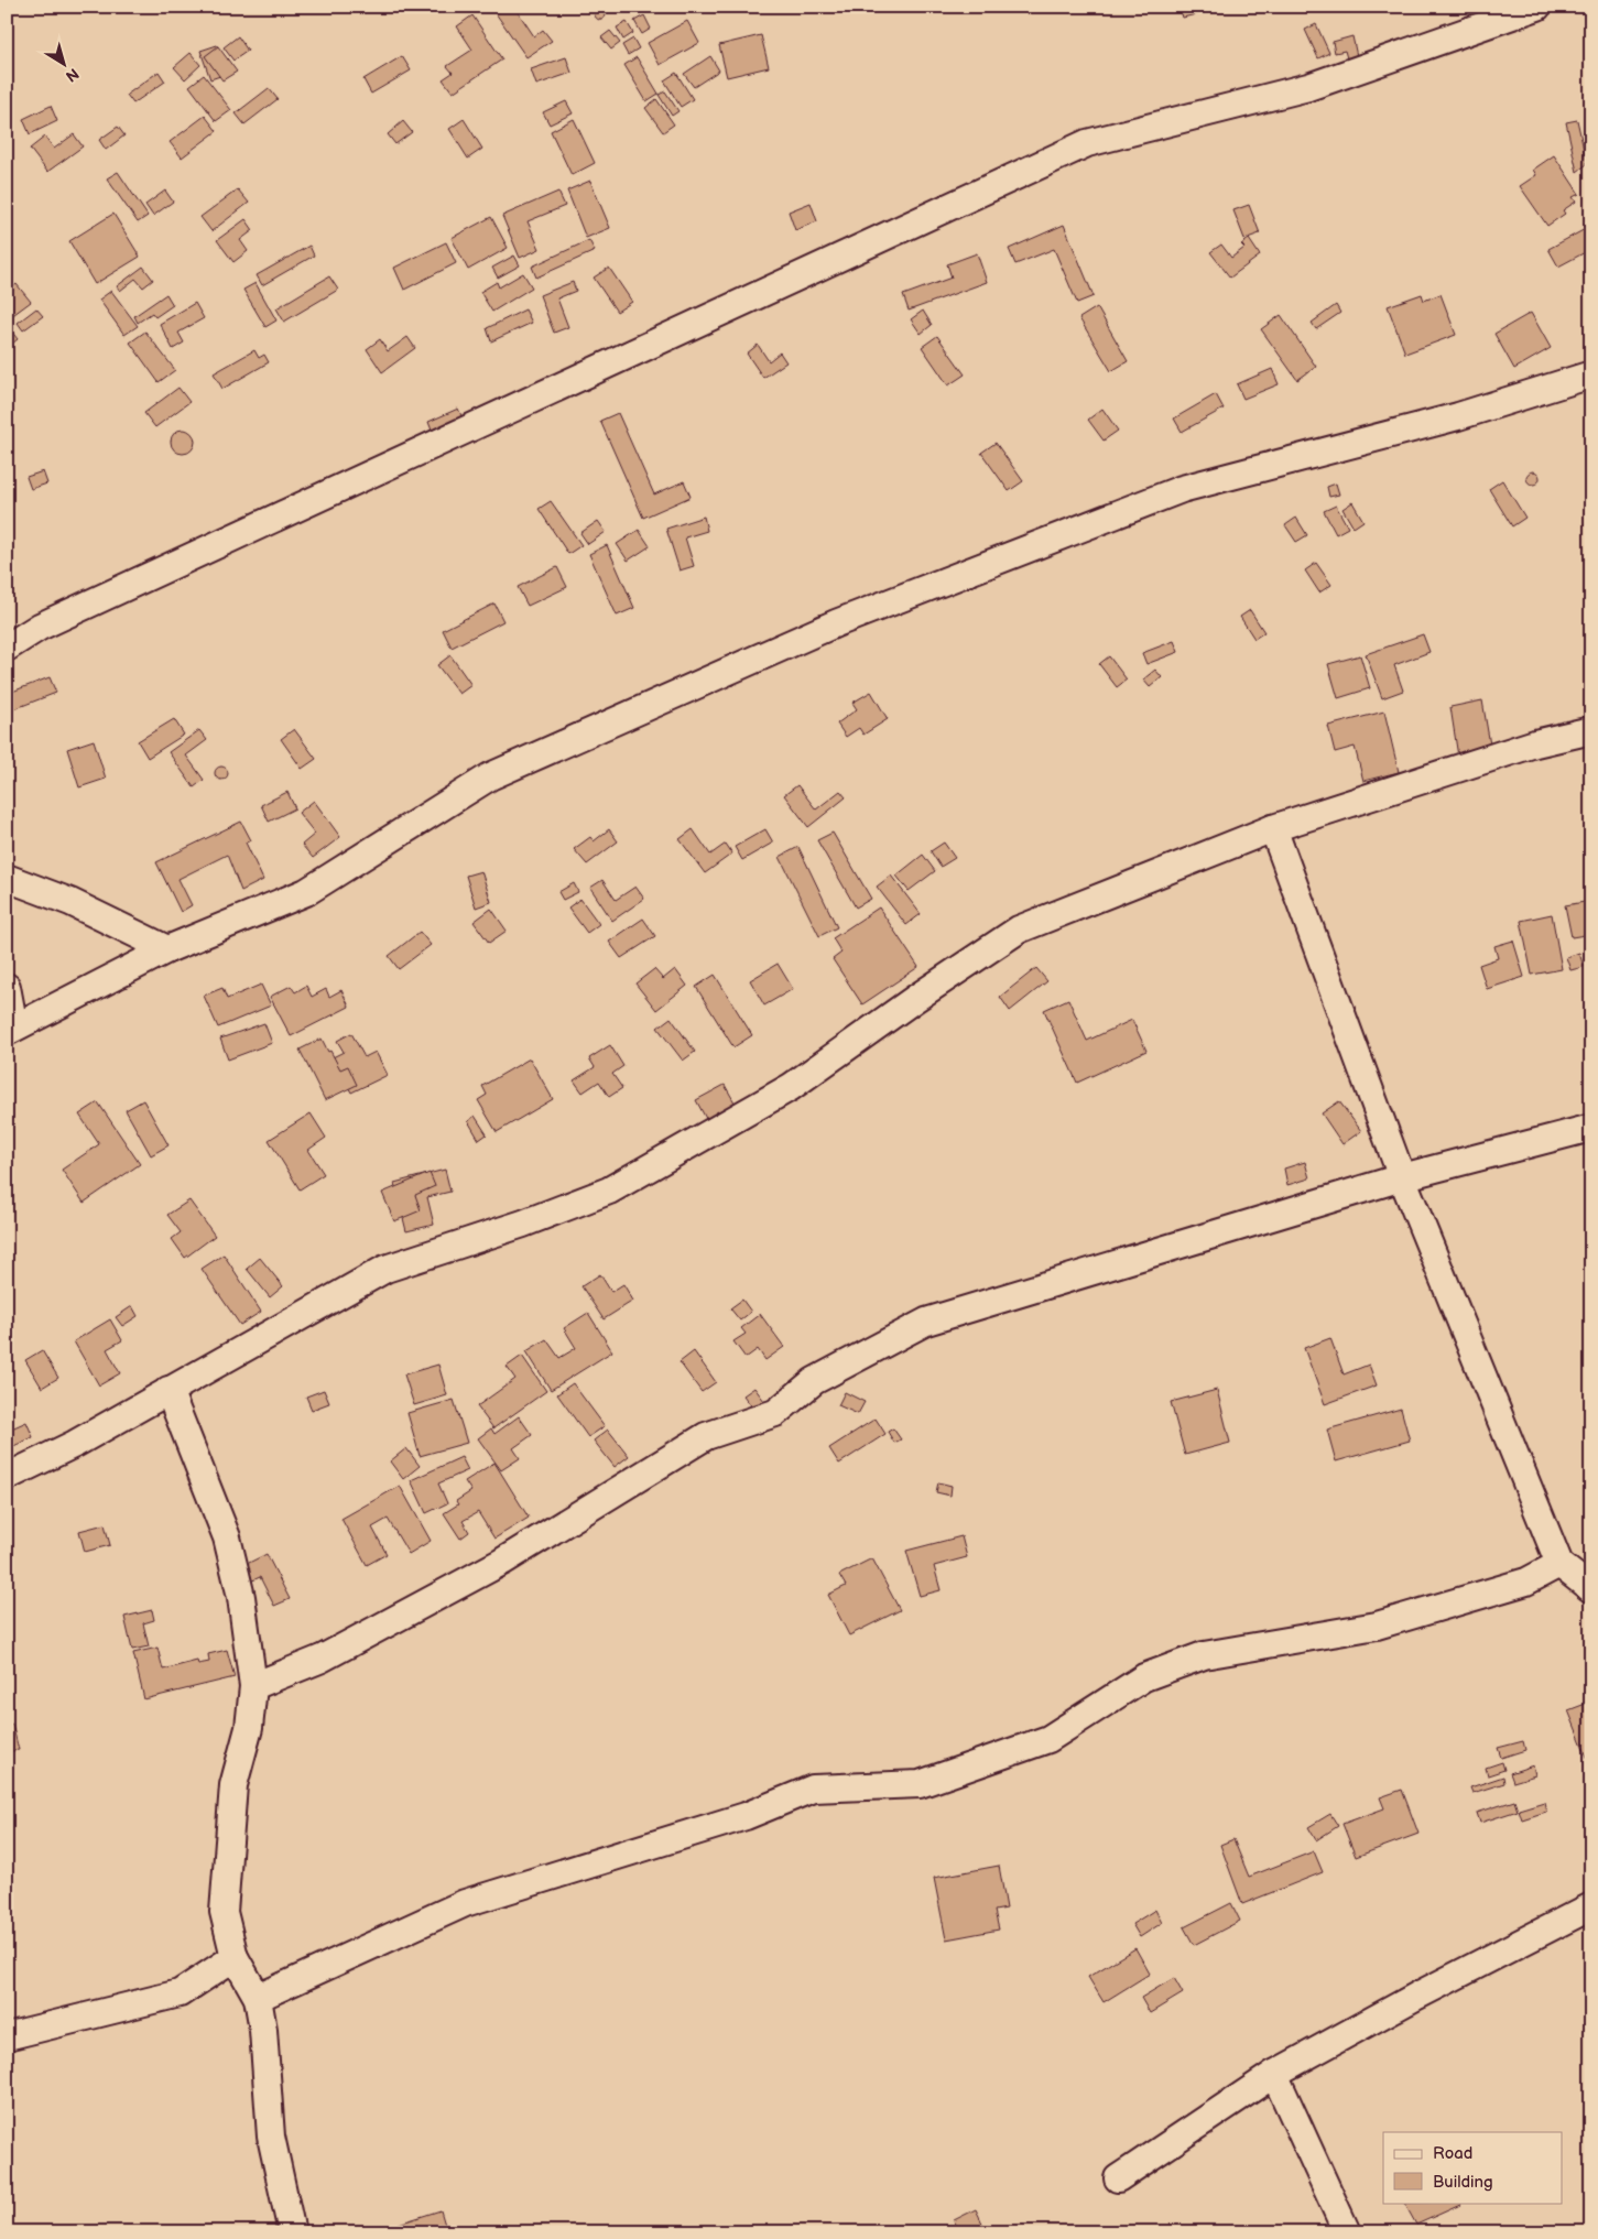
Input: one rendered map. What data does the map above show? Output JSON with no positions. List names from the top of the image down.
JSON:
{
  "legend": ["Road", "Building"],
  "north": "bottom right"
}
